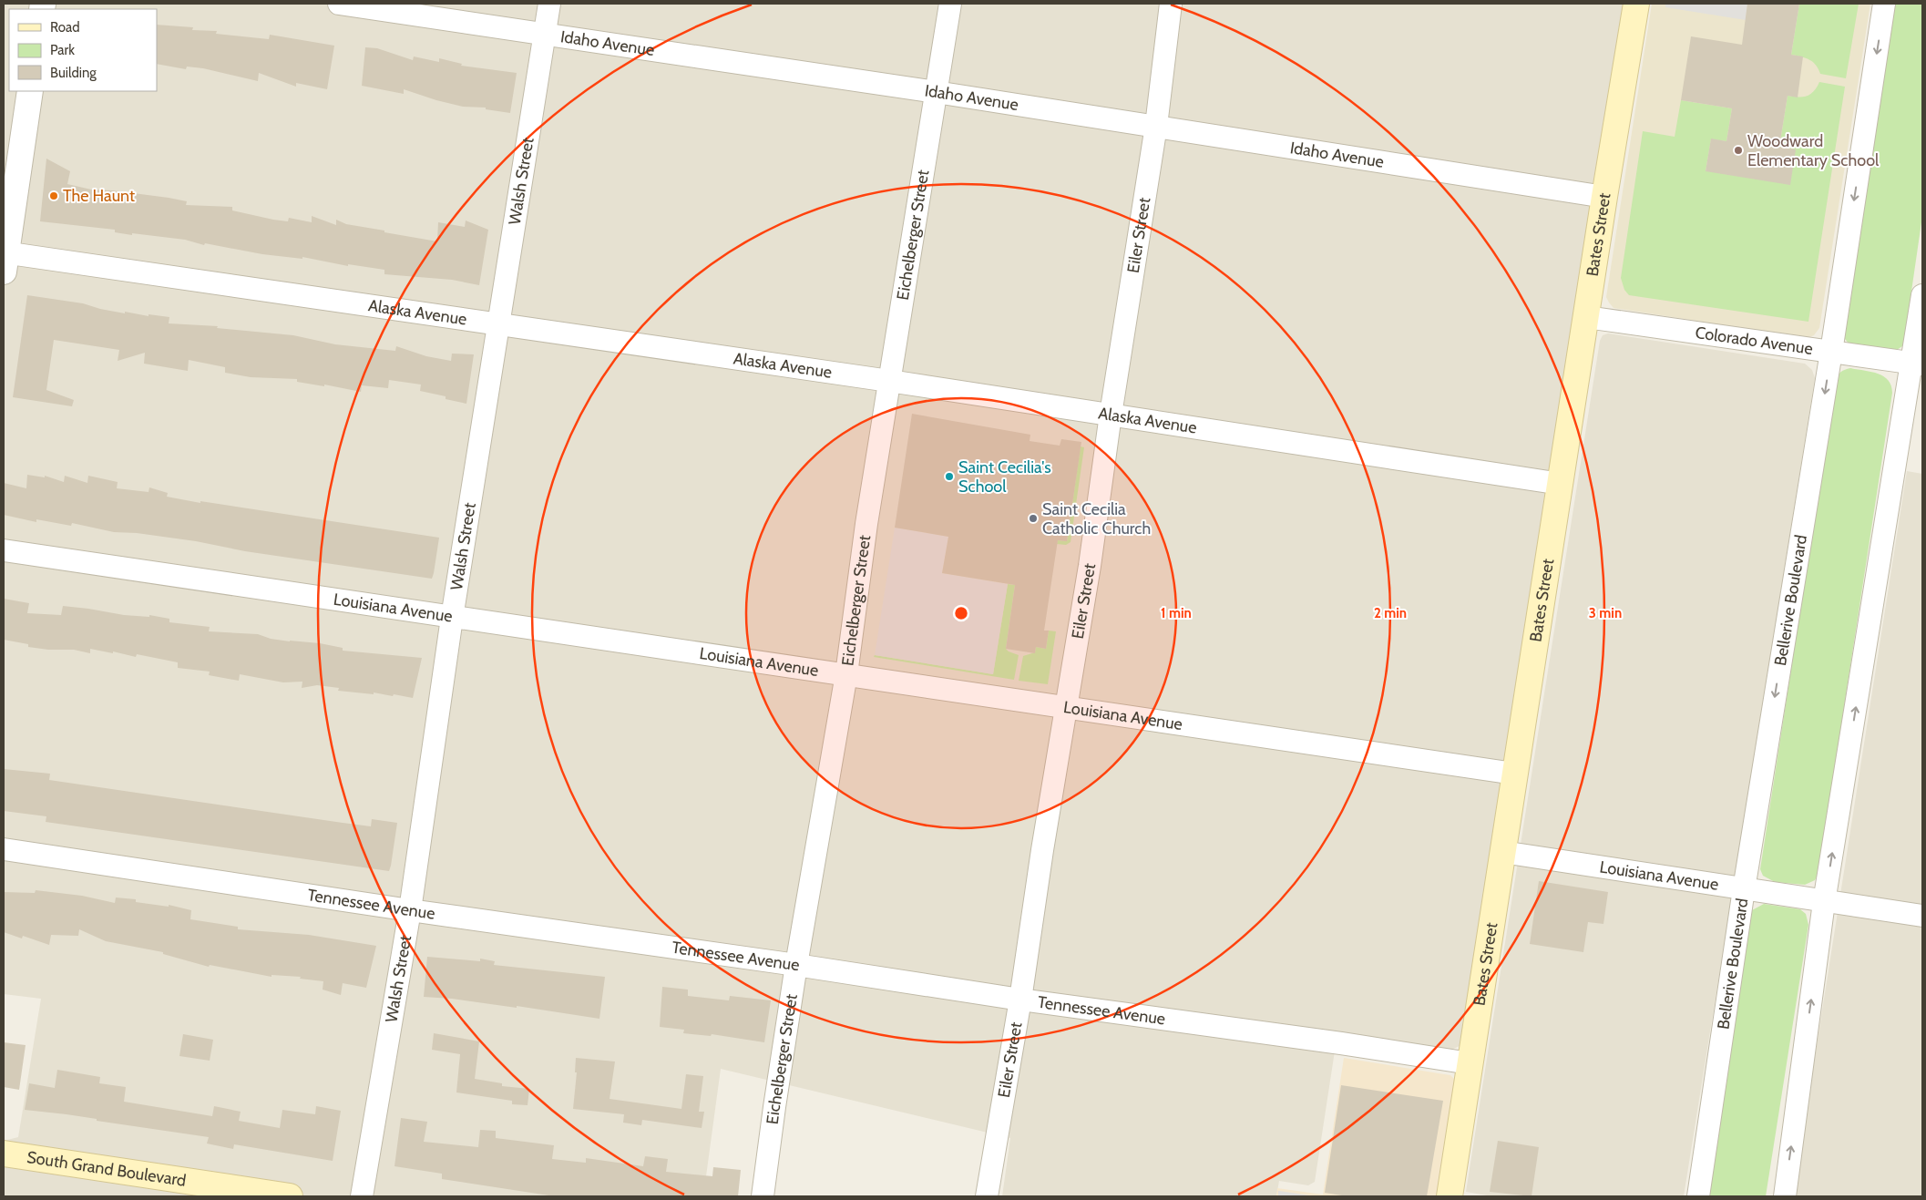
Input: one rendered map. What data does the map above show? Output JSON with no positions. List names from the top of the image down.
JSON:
{
  "streets": {
    "main road": ["Bates Street", "South Grand Boulevard"],
    "street": [
      "Idaho Avenue",
      "Walsh Street",
      "Eichelberger Street",
      "Eiler Street",
      "Alaska Avenue",
      "Colorado Avenue",
      "Bellerive Boulevard",
      "Louisiana Avenue",
      "Tennessee Avenue"
    ]
  },
  "crossings": [
    ["Idaho Avenue", "Walsh Street"],
    ["Idaho Avenue", "Eichelberger Street"],
    ["Idaho Avenue", "Bates Street"],
    ["Idaho Avenue", "Eiler Street"],
    ["Walsh Street", "Alaska Avenue"],
    ["Walsh Street", "Louisiana Avenue"],
    ["Walsh Street", "Tennessee Avenue"],
    ["Eichelberger Street", "Alaska Avenue"],
    ["Eichelberger Street", "Louisiana Avenue"],
    ["Eichelberger Street", "Tennessee Avenue"],
    ["Bates Street", "Alaska Avenue"],
    ["Bates Street", "Colorado Avenue"],
    ["Bates Street", "Louisiana Avenue"],
    ["Bates Street", "Tennessee Avenue"],
    ["Eiler Street", "Alaska Avenue"],
    ["Eiler Street", "Louisiana Avenue"],
    ["Eiler Street", "Tennessee Avenue"],
    ["Colorado Avenue", "Bellerive Boulevard"],
    ["Bellerive Boulevard", "Louisiana Avenue"]
  ],
  "places": [
    "Woodward Elementary School",
    "The Haunt",
    "Saint Cecilia's School",
    "Saint Cecilia Catholic Church"
  ],
  "legend": ["Road", "Park", "Building"],
  "rings": ["1 min", "2 min", "3 min"]
}
